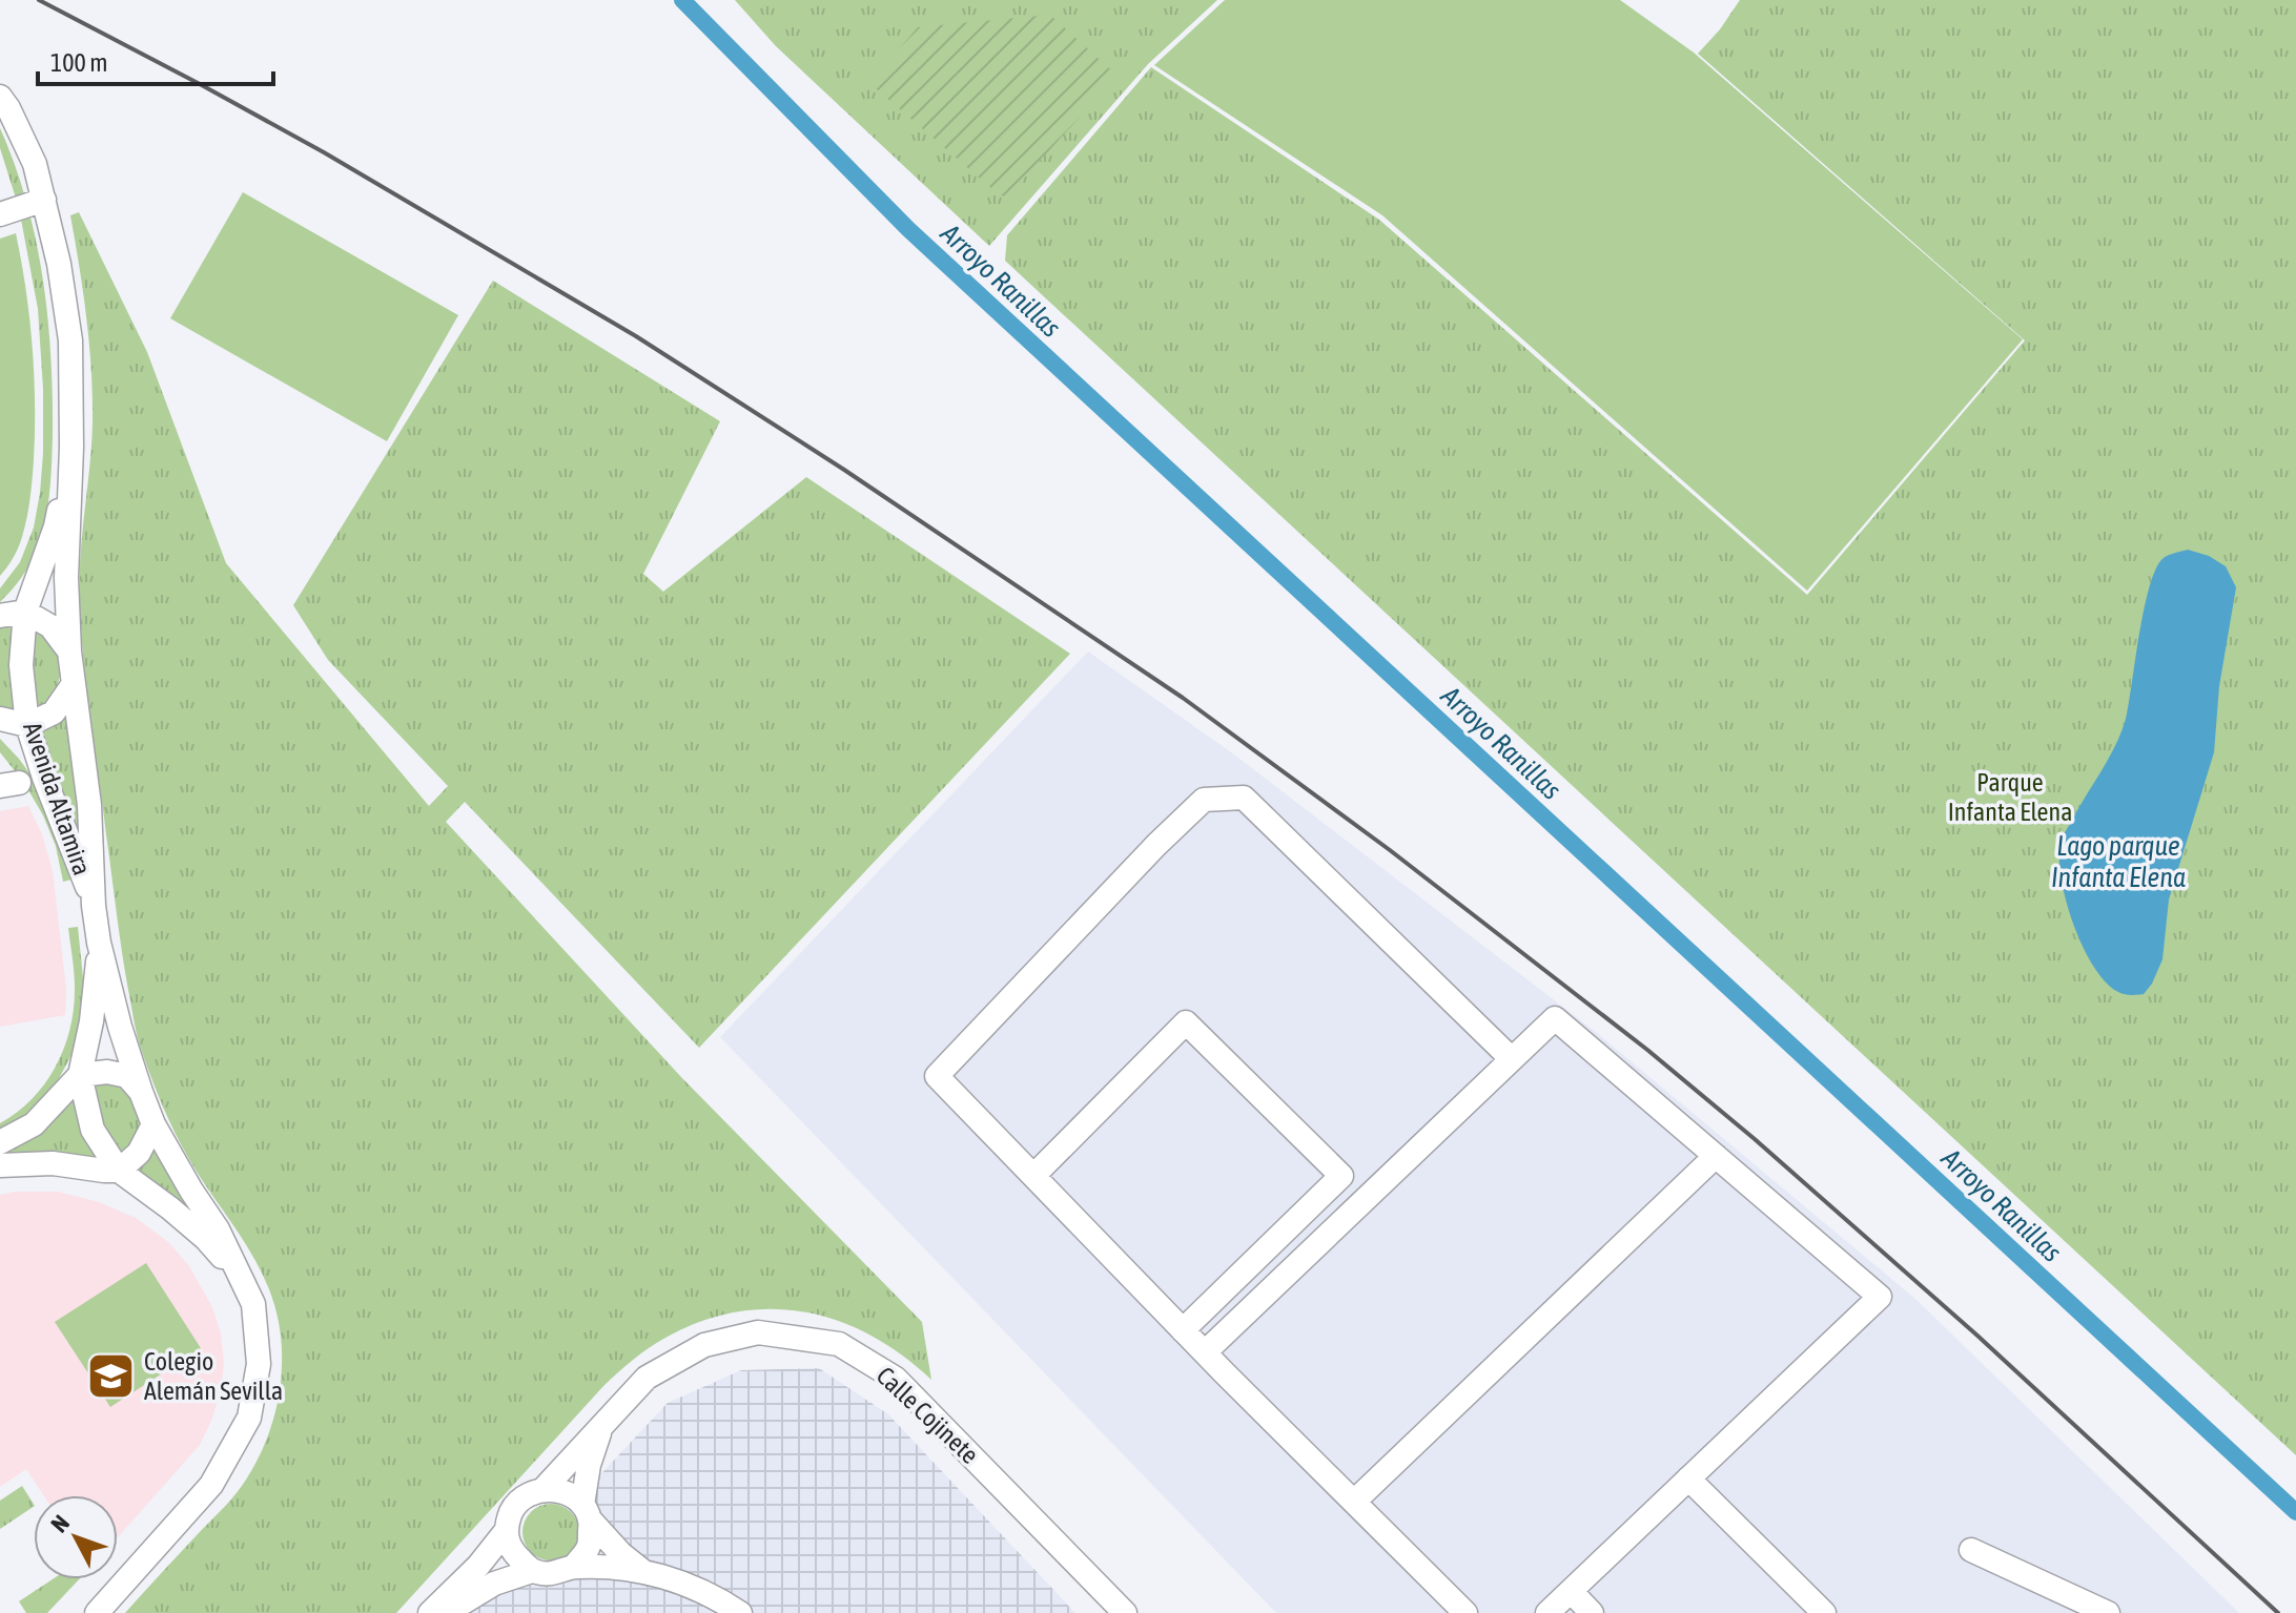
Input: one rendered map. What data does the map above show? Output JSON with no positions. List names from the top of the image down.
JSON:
{
  "streets": {
    "street": ["Avenida Altamira", "Calle Cojinete"]
  },
  "water": ["Arroyo Ranillas", "Lago parque Infanta Elena"],
  "parks": ["Parque Infanta Elena"],
  "places": {
    "school or university": ["Colegio Alemán Sevilla"]
  },
  "scale_bar": "100 m",
  "north": "top left"
}
